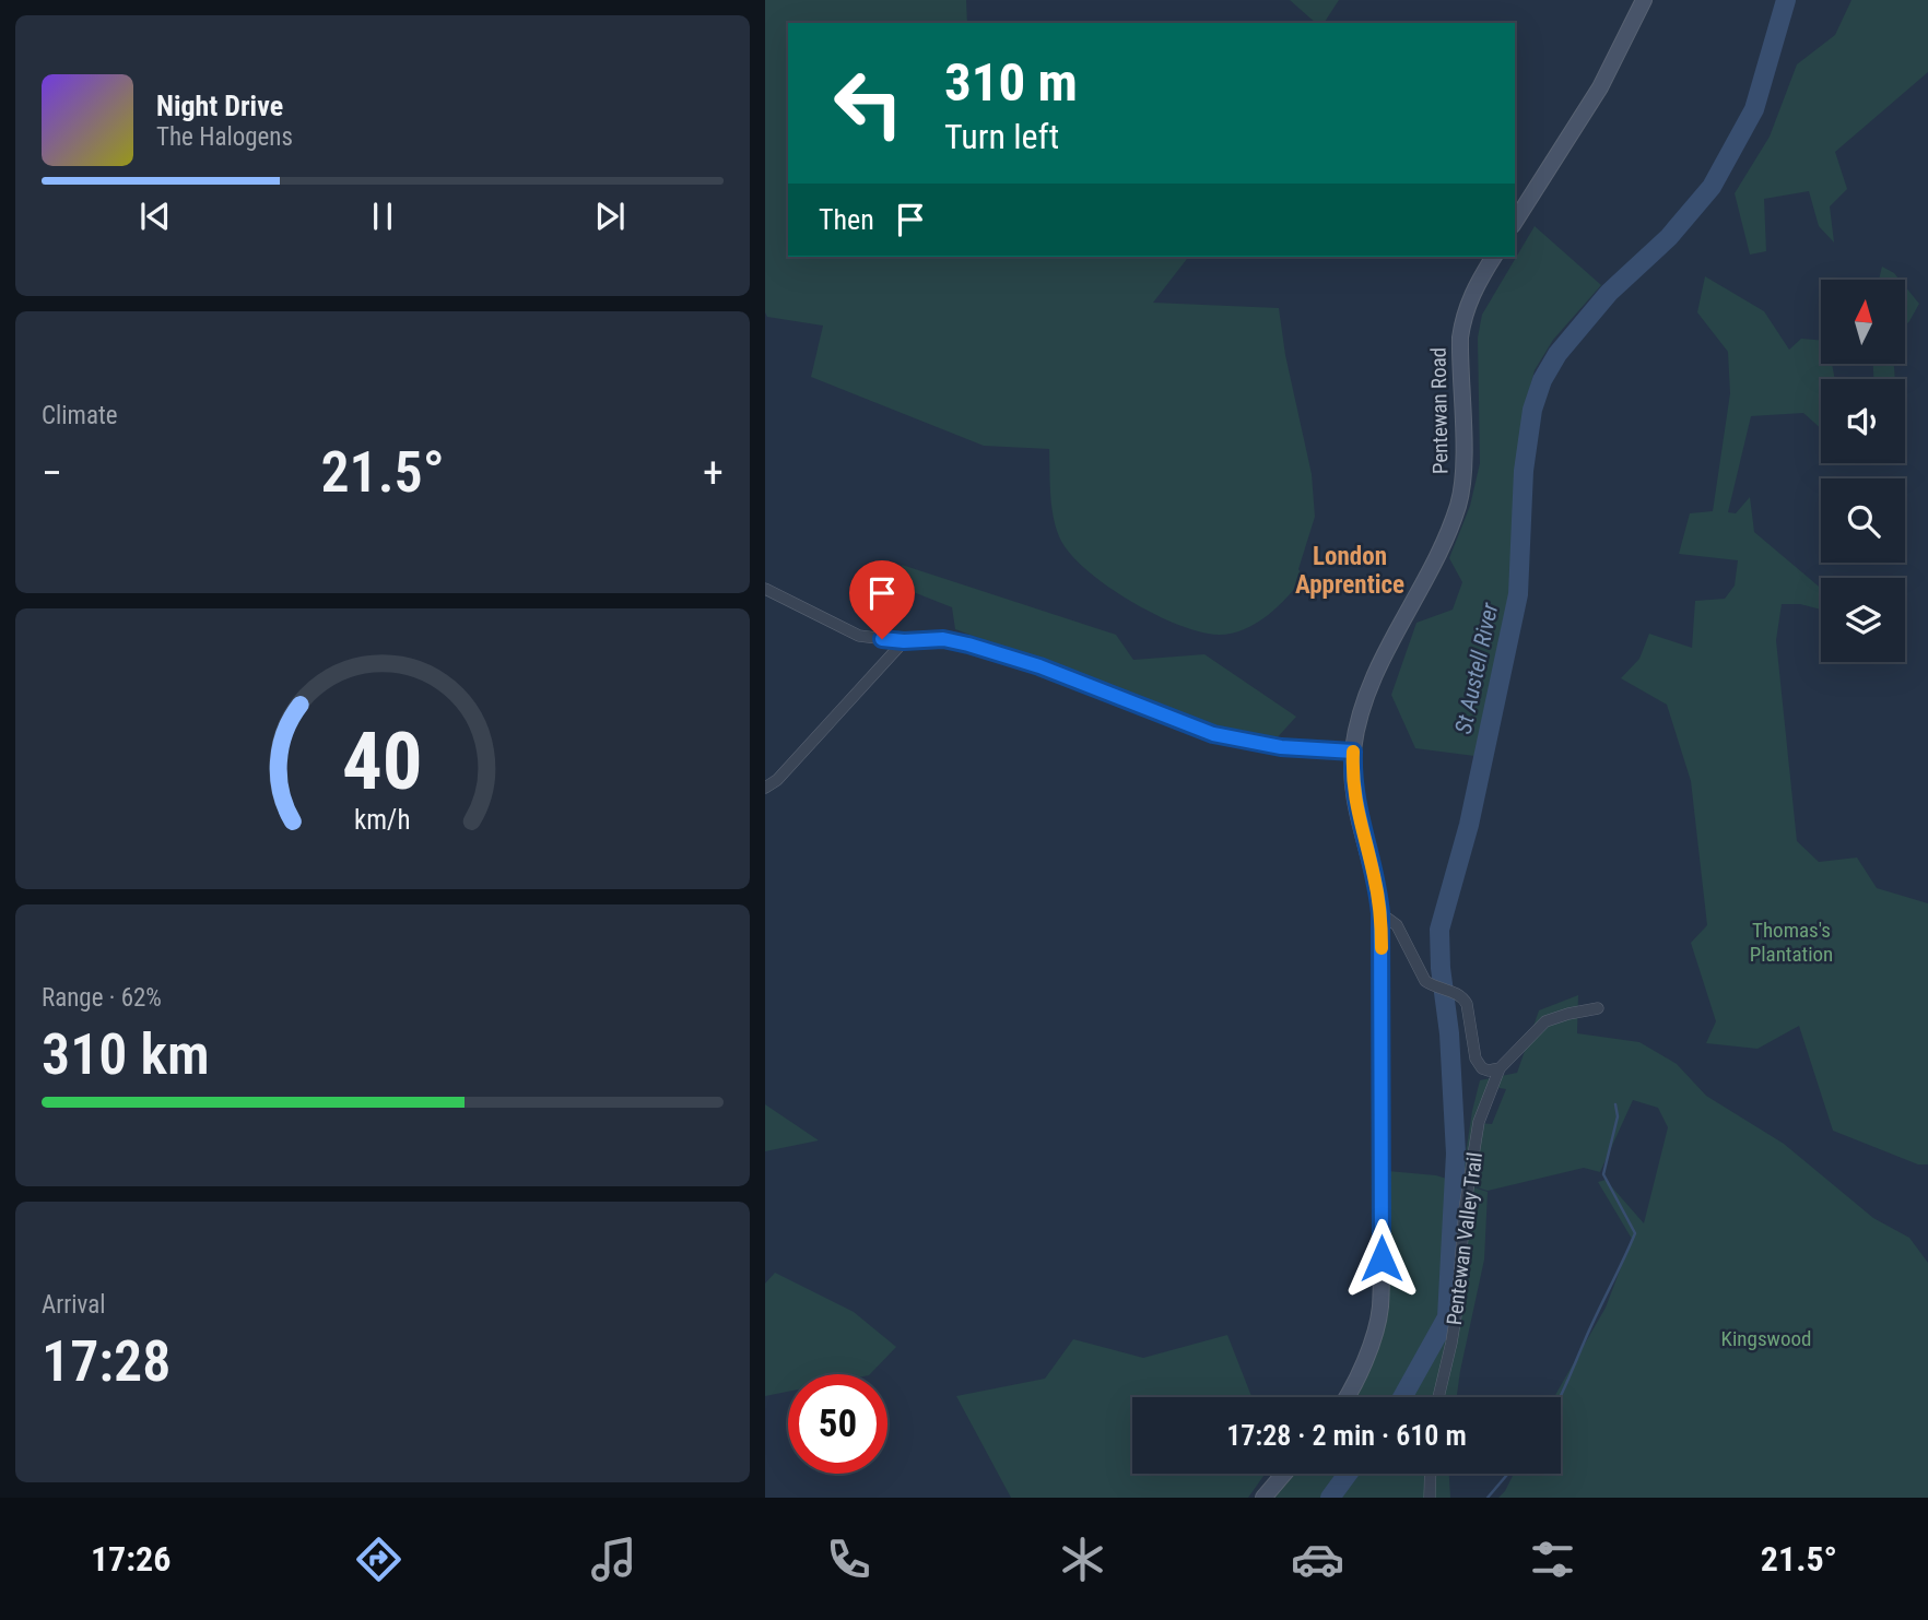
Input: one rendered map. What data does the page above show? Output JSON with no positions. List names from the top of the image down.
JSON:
{
  "streets": {
    "main road": ["Pentewan Road"],
    "street": ["Pentewan Valley Trail"]
  },
  "districts": ["London Apprentice"],
  "water": ["St Austell River"],
  "parks": ["Thomas's Plantation", "Kingswood"],
  "north": "top",
  "page": {
    "turn": ["310 m", "Turn left"],
    "song": ["Night Drive", "The Halogens"],
    "then": "Then",
    "tile": [
      "Climate",
      ["Range · 62%", "310 km"],
      ["Arrival", "17:28"]
    ],
    "heat": ["−", "21.5°", "+"],
    "limit": "50",
    "trip": "17:28 · 2 min · 610 m",
    "tabs": ["17:26", "21.5°"],
    "gauge": ["40", "km/h"]
  }
}
